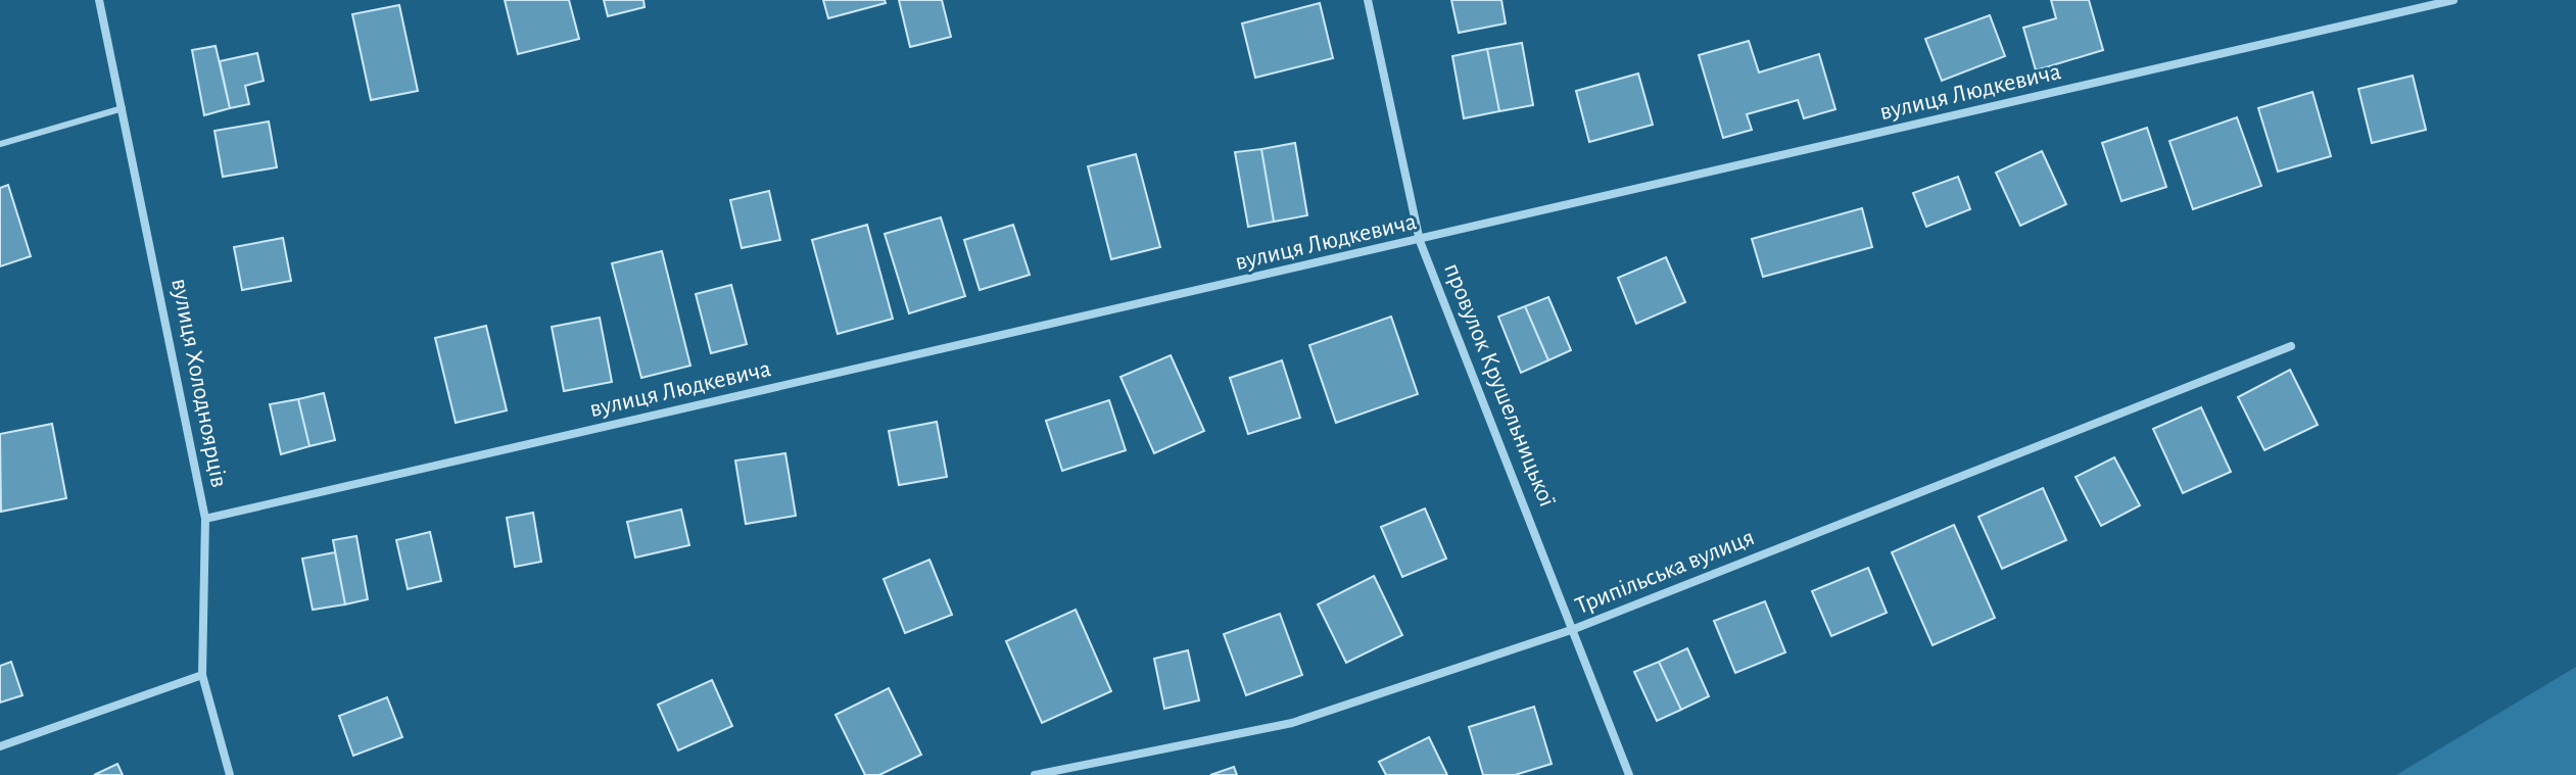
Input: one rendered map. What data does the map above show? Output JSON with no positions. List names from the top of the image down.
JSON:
{
  "streets": {
    "street": [
      "вулиця Людкевича",
      "вулиця Холодноярців",
      "провулок Крушельницької",
      "Трипільська вулиця"
    ]
  },
  "crossings": [
    ["вулиця Людкевича", "вулиця Холодноярців"],
    ["вулиця Людкевича", "провулок Крушельницької"],
    ["провулок Крушельницької", "Трипільська вулиця"]
  ]
}
